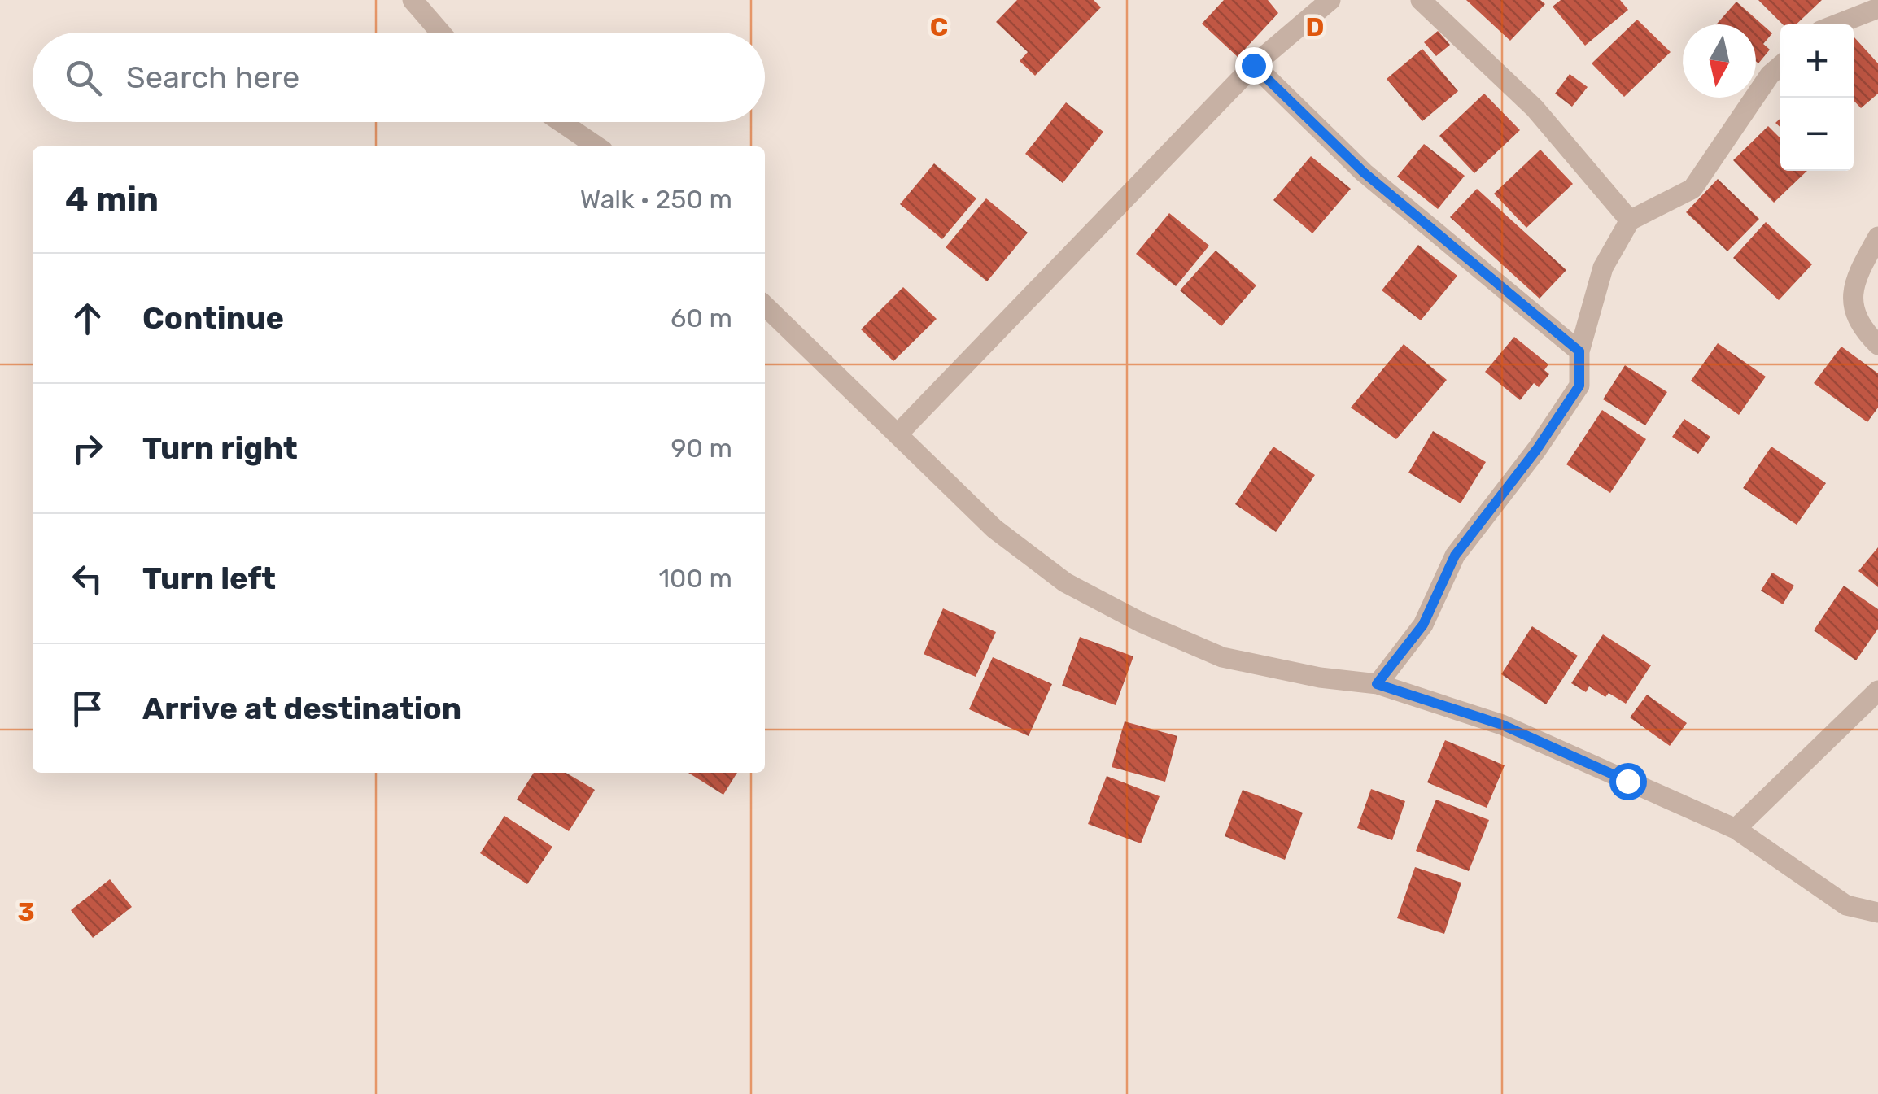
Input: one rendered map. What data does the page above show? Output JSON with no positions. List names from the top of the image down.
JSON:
{
  "north": "bottom",
  "page": {
    "map_buttons": ["+", "−"],
    "search": "Search here",
    "heading": ["4 min", "Walk · 250 m"],
    "list": [
      ["Continue", "60 m"],
      ["Turn right", "90 m"],
      ["Turn left", "100 m"],
      "Arrive at destination"
    ]
  },
  "grid": {
    "columns": ["C", "D"],
    "rows": ["3"]
  }
}
